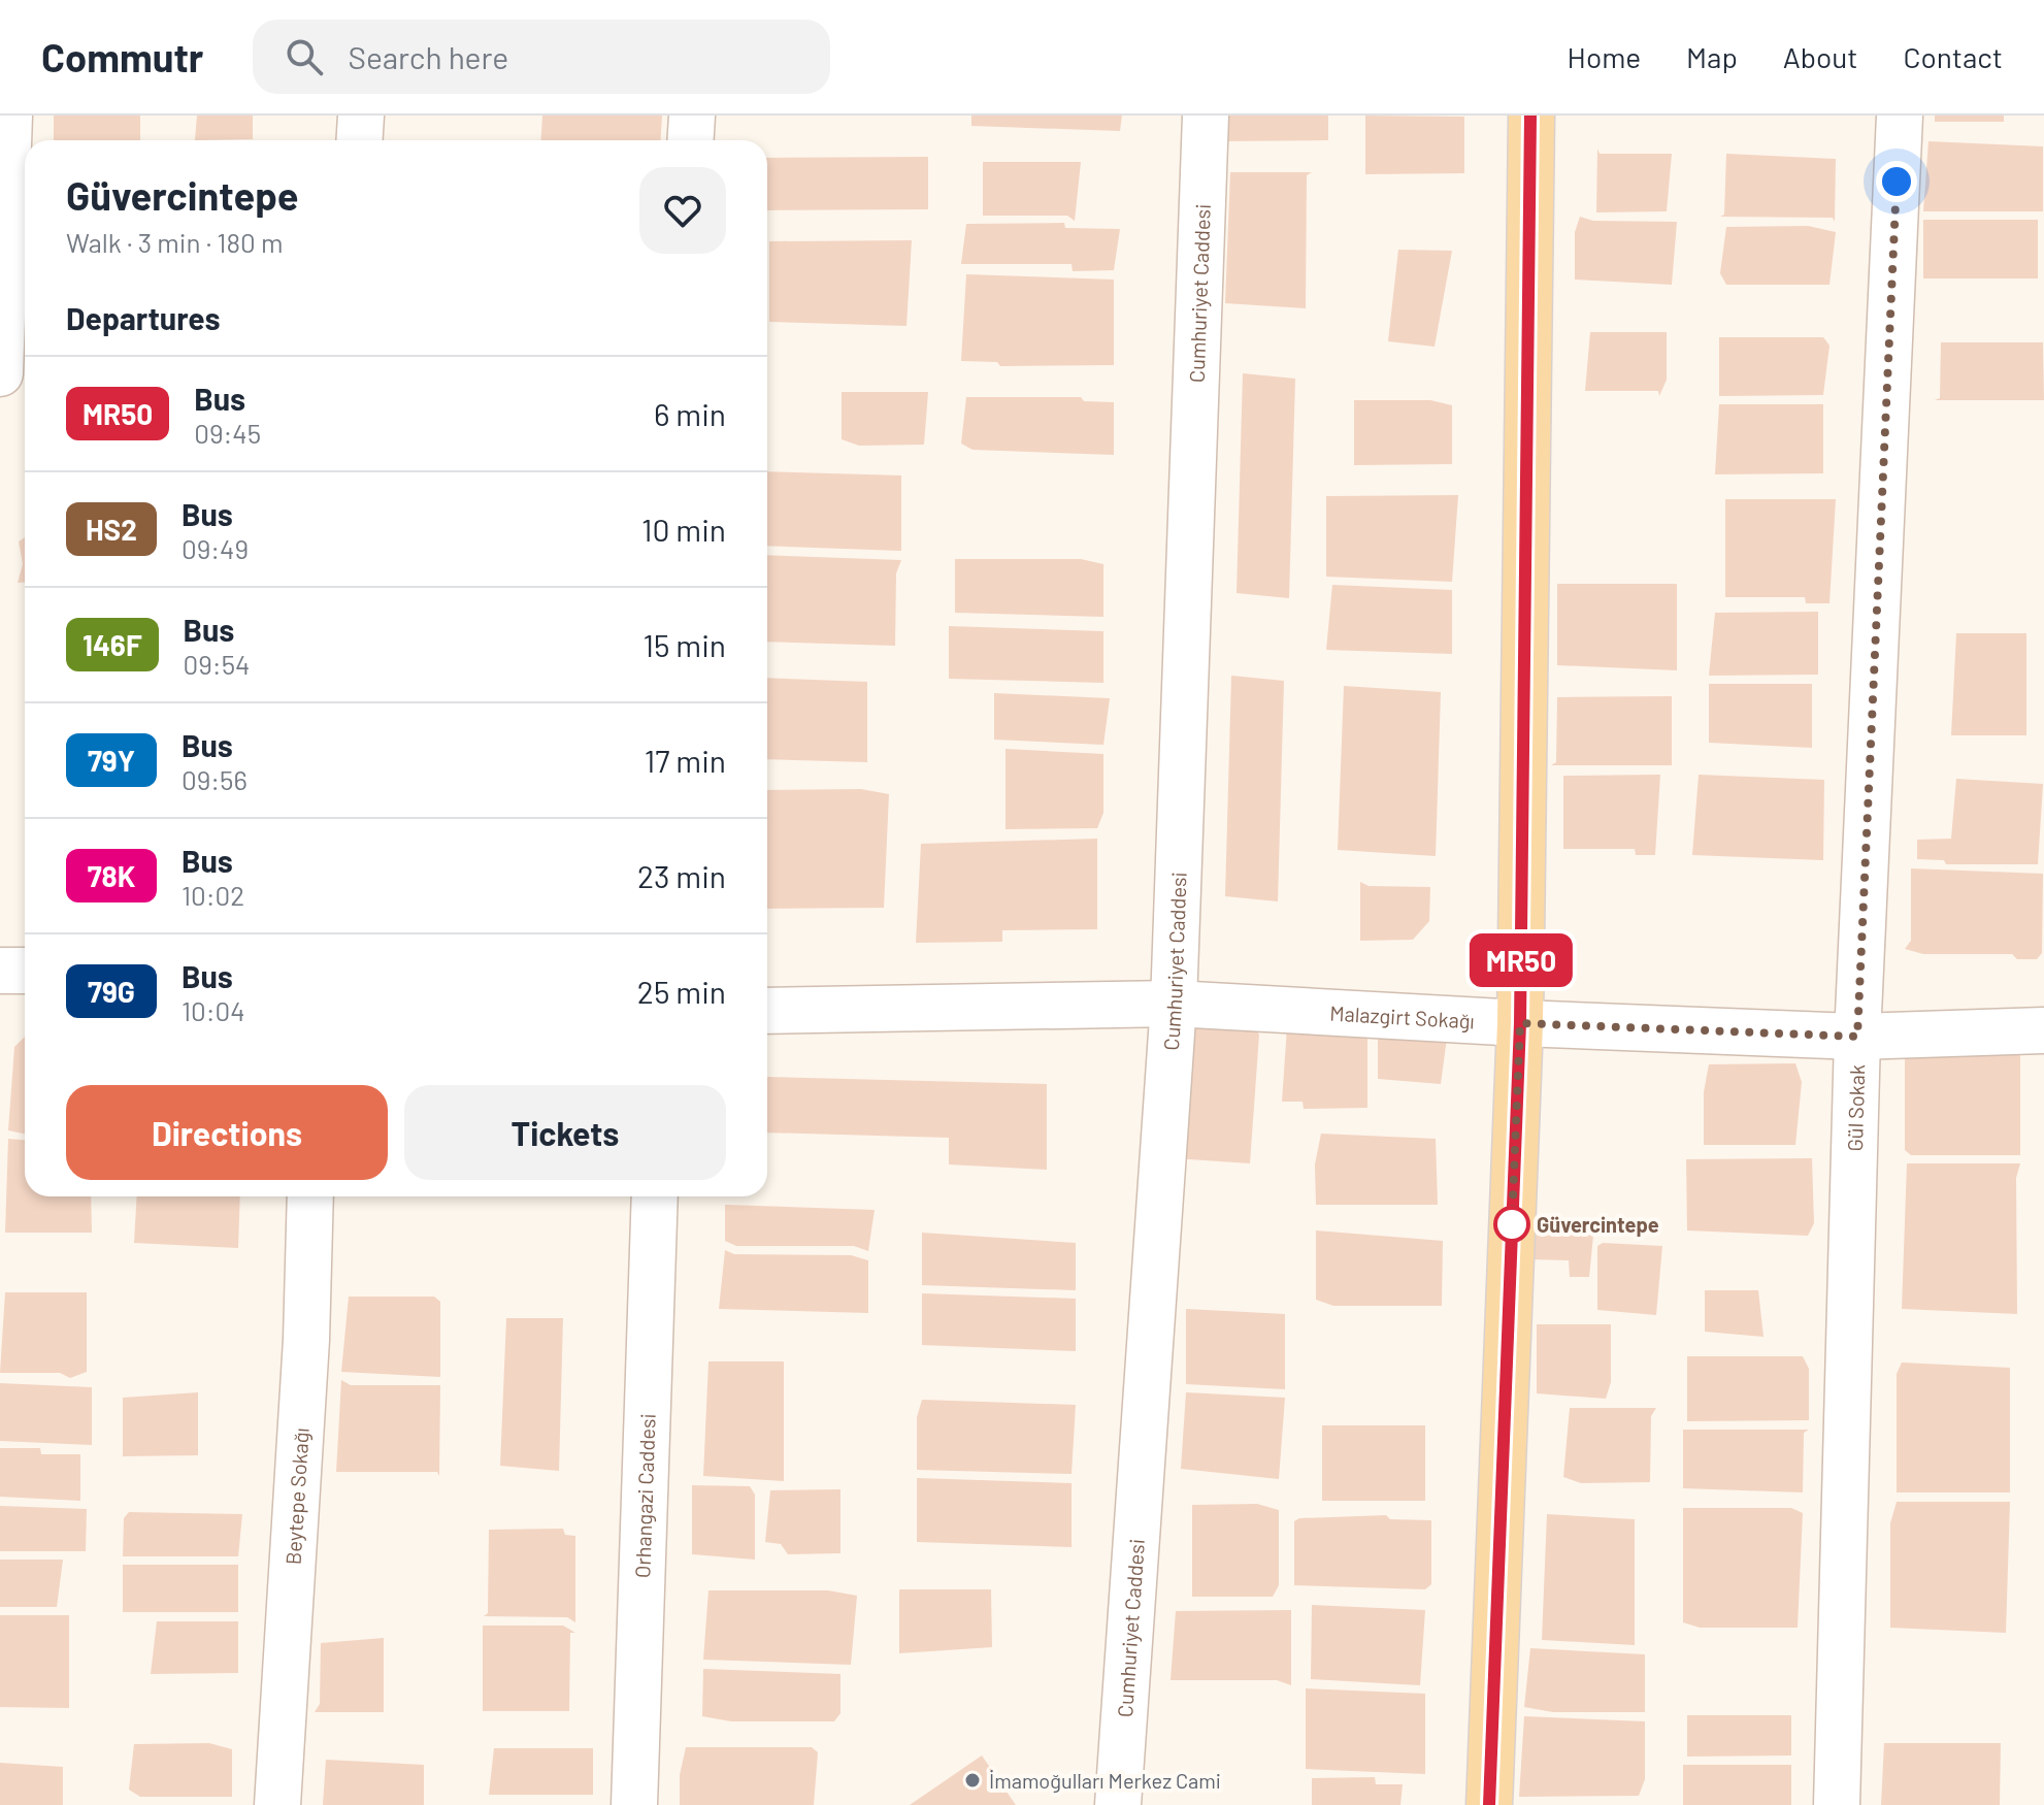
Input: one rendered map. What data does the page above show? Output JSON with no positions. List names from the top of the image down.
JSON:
{
  "streets": {
    "street": [
      "Cumhuriyet Caddesi",
      "Malazgirt Sokağı",
      "Gül Sokak",
      "Beytepe Sokağı",
      "Orhangazi Caddesi"
    ]
  },
  "crossings": [
    ["Cumhuriyet Caddesi", "Malazgirt Sokağı"],
    ["Malazgirt Sokağı", "Gül Sokak"]
  ],
  "places": ["Güvercintepe", "İmamoğulları Merkez Cami"],
  "lines": ["bus line MR50"],
  "page": {
    "header": "Commutr",
    "search": "Search here",
    "nav": [
      "Home",
      "Map",
      "About",
      "Contact"
    ],
    "on_map": "MR50",
    "heading": [
      ["Güvercintepe", "Walk · 3 min · 180 m"],
      "Departures"
    ],
    "list": [
      {
        "mark": "MR50",
        "name": "Bus",
        "note": "09:45",
        "value": "6 min"
      },
      {
        "mark": "HS2",
        "name": "Bus",
        "note": "09:49",
        "value": "10 min"
      },
      {
        "mark": "146F",
        "name": "Bus",
        "note": "09:54",
        "value": "15 min"
      },
      {
        "mark": "79Y",
        "name": "Bus",
        "note": "09:56",
        "value": "17 min"
      },
      {
        "mark": "78K",
        "name": "Bus",
        "note": "10:02",
        "value": "23 min"
      },
      {
        "mark": "79G",
        "name": "Bus",
        "note": "10:04",
        "value": "25 min"
      }
    ],
    "buttons": ["Directions", "Tickets"]
  }
}
